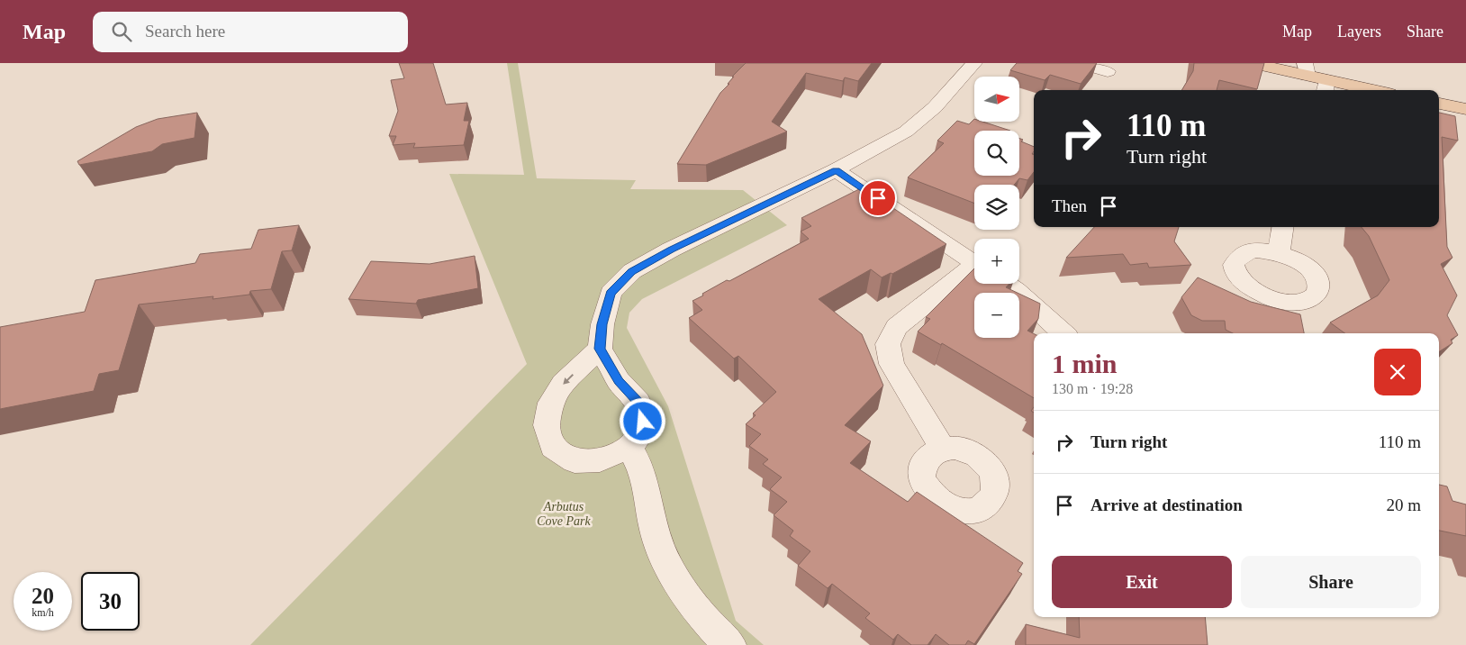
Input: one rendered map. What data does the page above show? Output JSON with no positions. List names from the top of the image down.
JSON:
{
  "parks": ["Arbutus Cove Park"],
  "north": "right",
  "page": {
    "header": "Map",
    "search": "Search here",
    "nav": ["Map", "Layers", "Share"],
    "map_buttons": ["+", "−"],
    "turn": ["110 m", "Turn right"],
    "then": "Then",
    "heading": ["1 min", "130 m · 19:28"],
    "list": [
      {
        "name": "Turn right",
        "value": "110 m"
      },
      {
        "name": "Arrive at destination",
        "value": "20 m"
      }
    ],
    "buttons": ["Exit", "Share"],
    "speed": "20 km/h",
    "limit": "30"
  }
}
